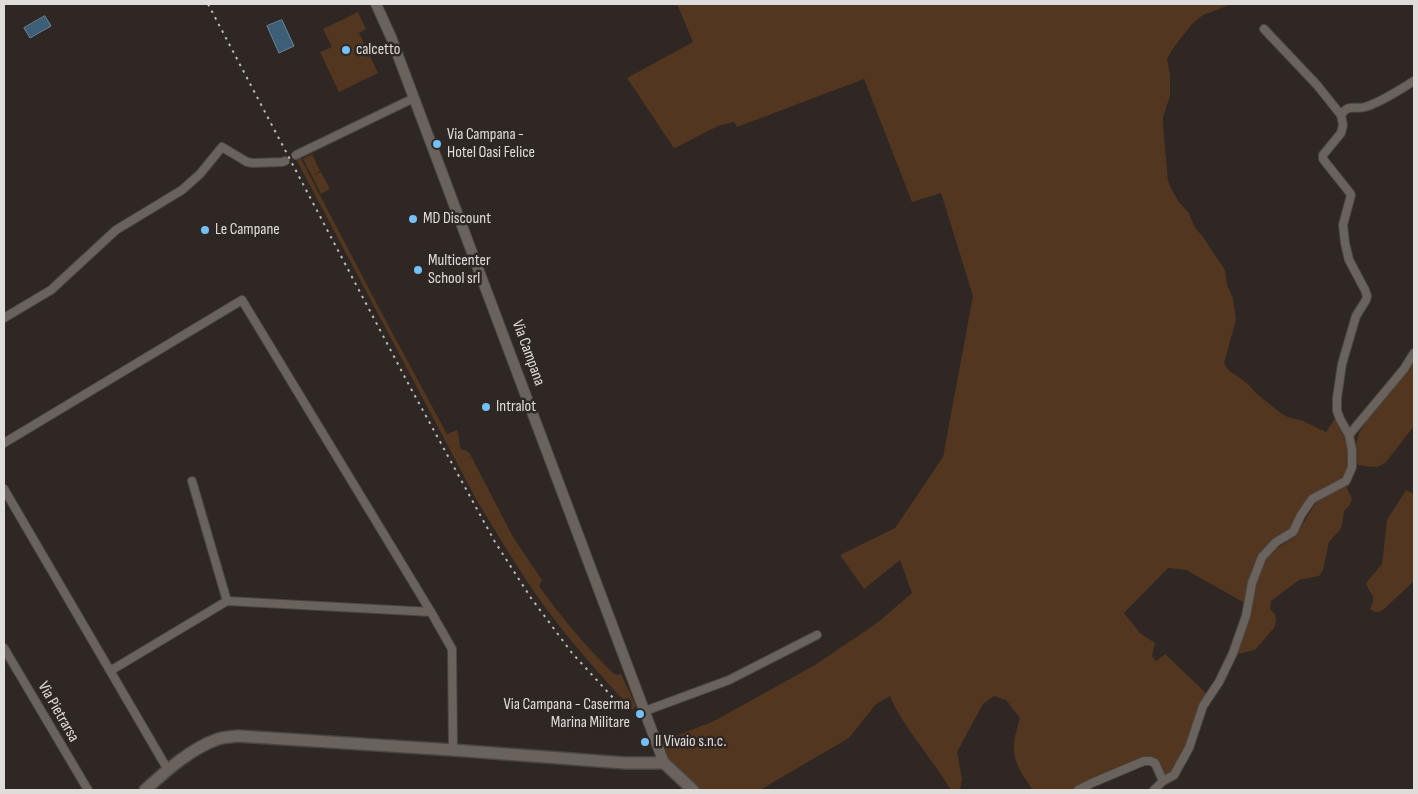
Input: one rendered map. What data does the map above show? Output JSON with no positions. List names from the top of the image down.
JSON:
{
  "streets": {
    "main road": ["Via Campana"],
    "street": ["Via Pietrarsa"]
  },
  "places": [
    "calcetto",
    "Via Campana - Hotel Oasi Felice",
    "MD Discount",
    "Le Campane",
    "Multicenter School srl",
    "Intralot",
    "Via Campana - Caserma Marina Militare",
    "Il Vivaio s.n.c."
  ]
}
